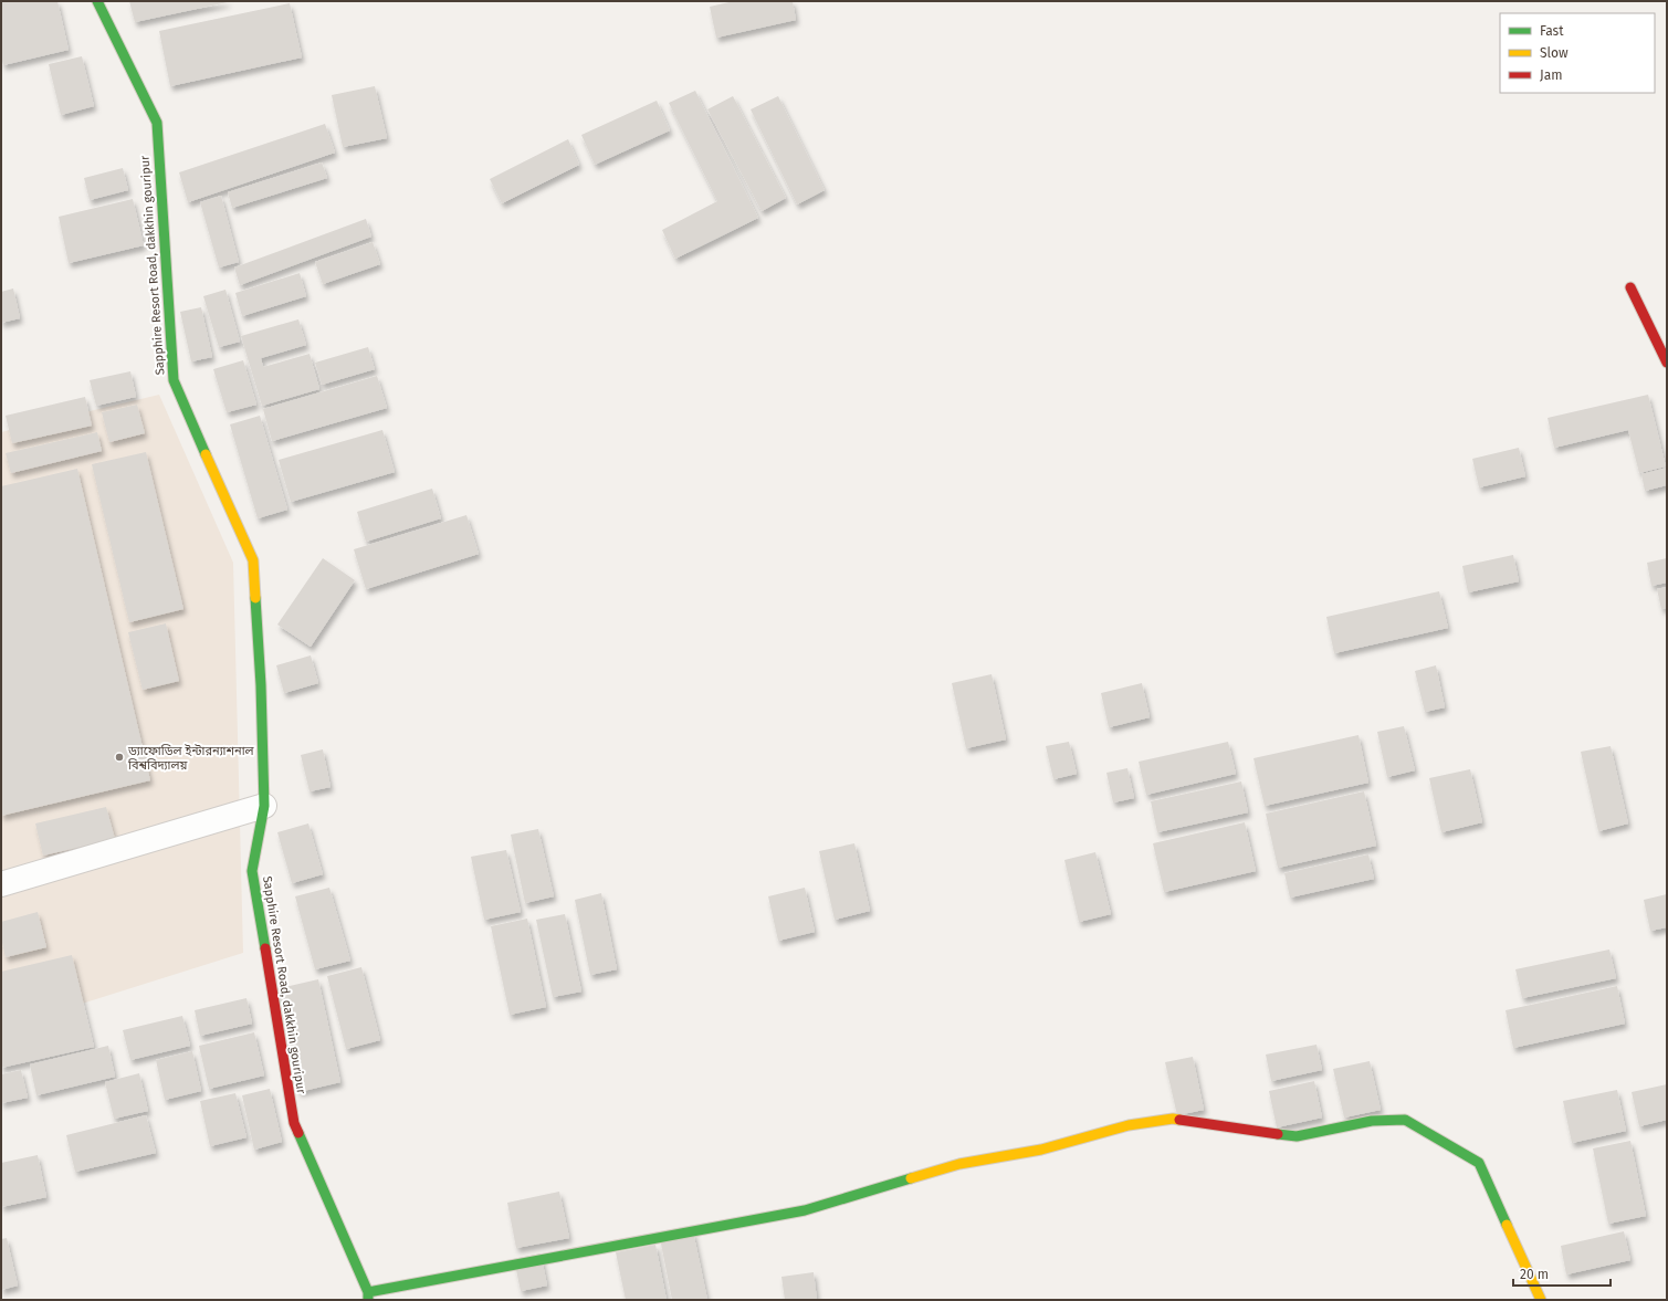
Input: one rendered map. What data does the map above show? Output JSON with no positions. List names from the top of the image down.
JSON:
{
  "streets": {
    "street": ["Sapphire Resort Road, dakkhin gouripur"]
  },
  "places": ["ড্যাফোডিল ইন্টারন্যাশনাল বিশ্ববিদ্যালয়"],
  "legend": ["Fast", "Slow", "Jam"],
  "scale_bar": "20 m"
}
